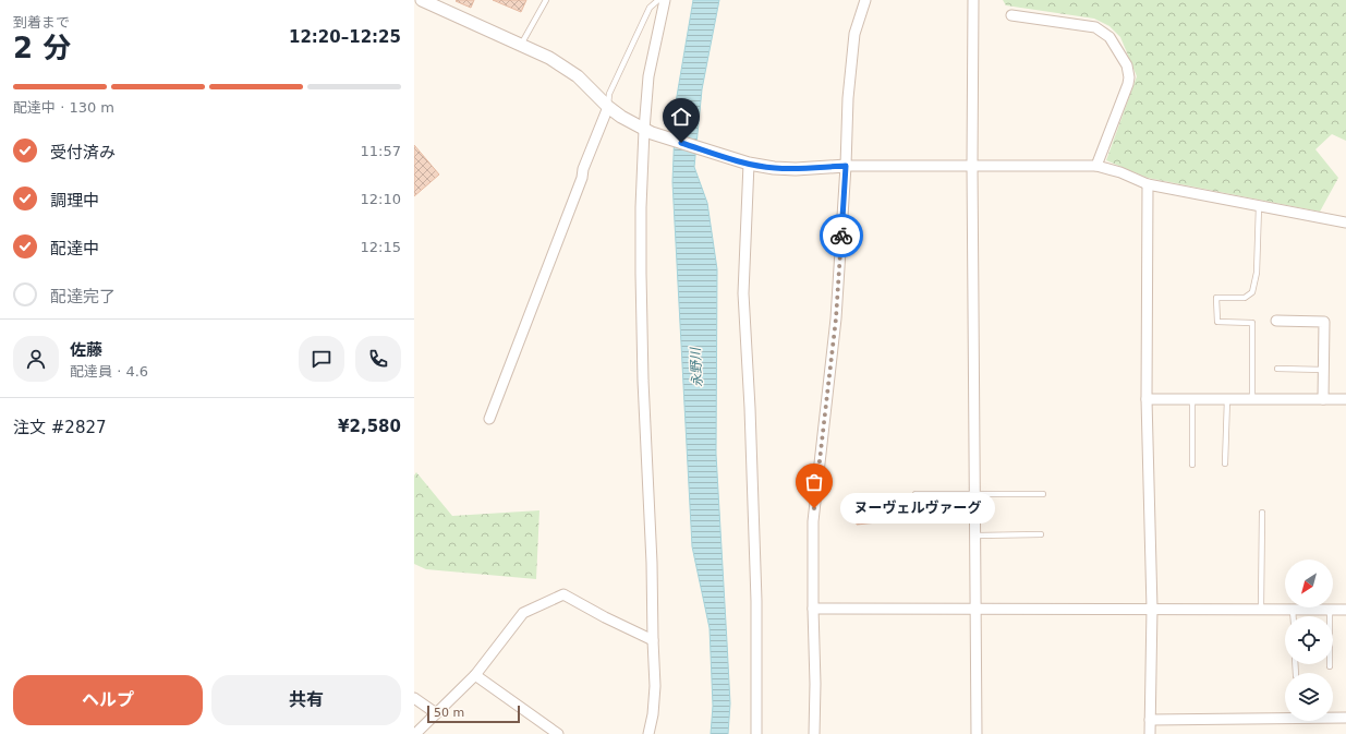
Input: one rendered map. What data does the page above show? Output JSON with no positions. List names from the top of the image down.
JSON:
{
  "water": ["永野川"],
  "places": ["ヌーヴェルヴァーグ"],
  "scale_bar": "50 m",
  "north": "bottom left",
  "page": {
    "heading": ["2 分", "到着まで", "12:20–12:25"],
    "panel": [
      "佐藤",
      "配達員 · 4.6",
      "注文 #2827",
      "¥2,580"
    ],
    "bar": "配達中 · 130 m",
    "list": [
      ["受付済み", "11:57"],
      ["調理中", "12:10"],
      ["配達中", "12:15"],
      "配達完了"
    ],
    "bubble": "ヌーヴェルヴァーグ",
    "buttons": ["ヘルプ", "共有"],
    "scale": "50 m"
  }
}
